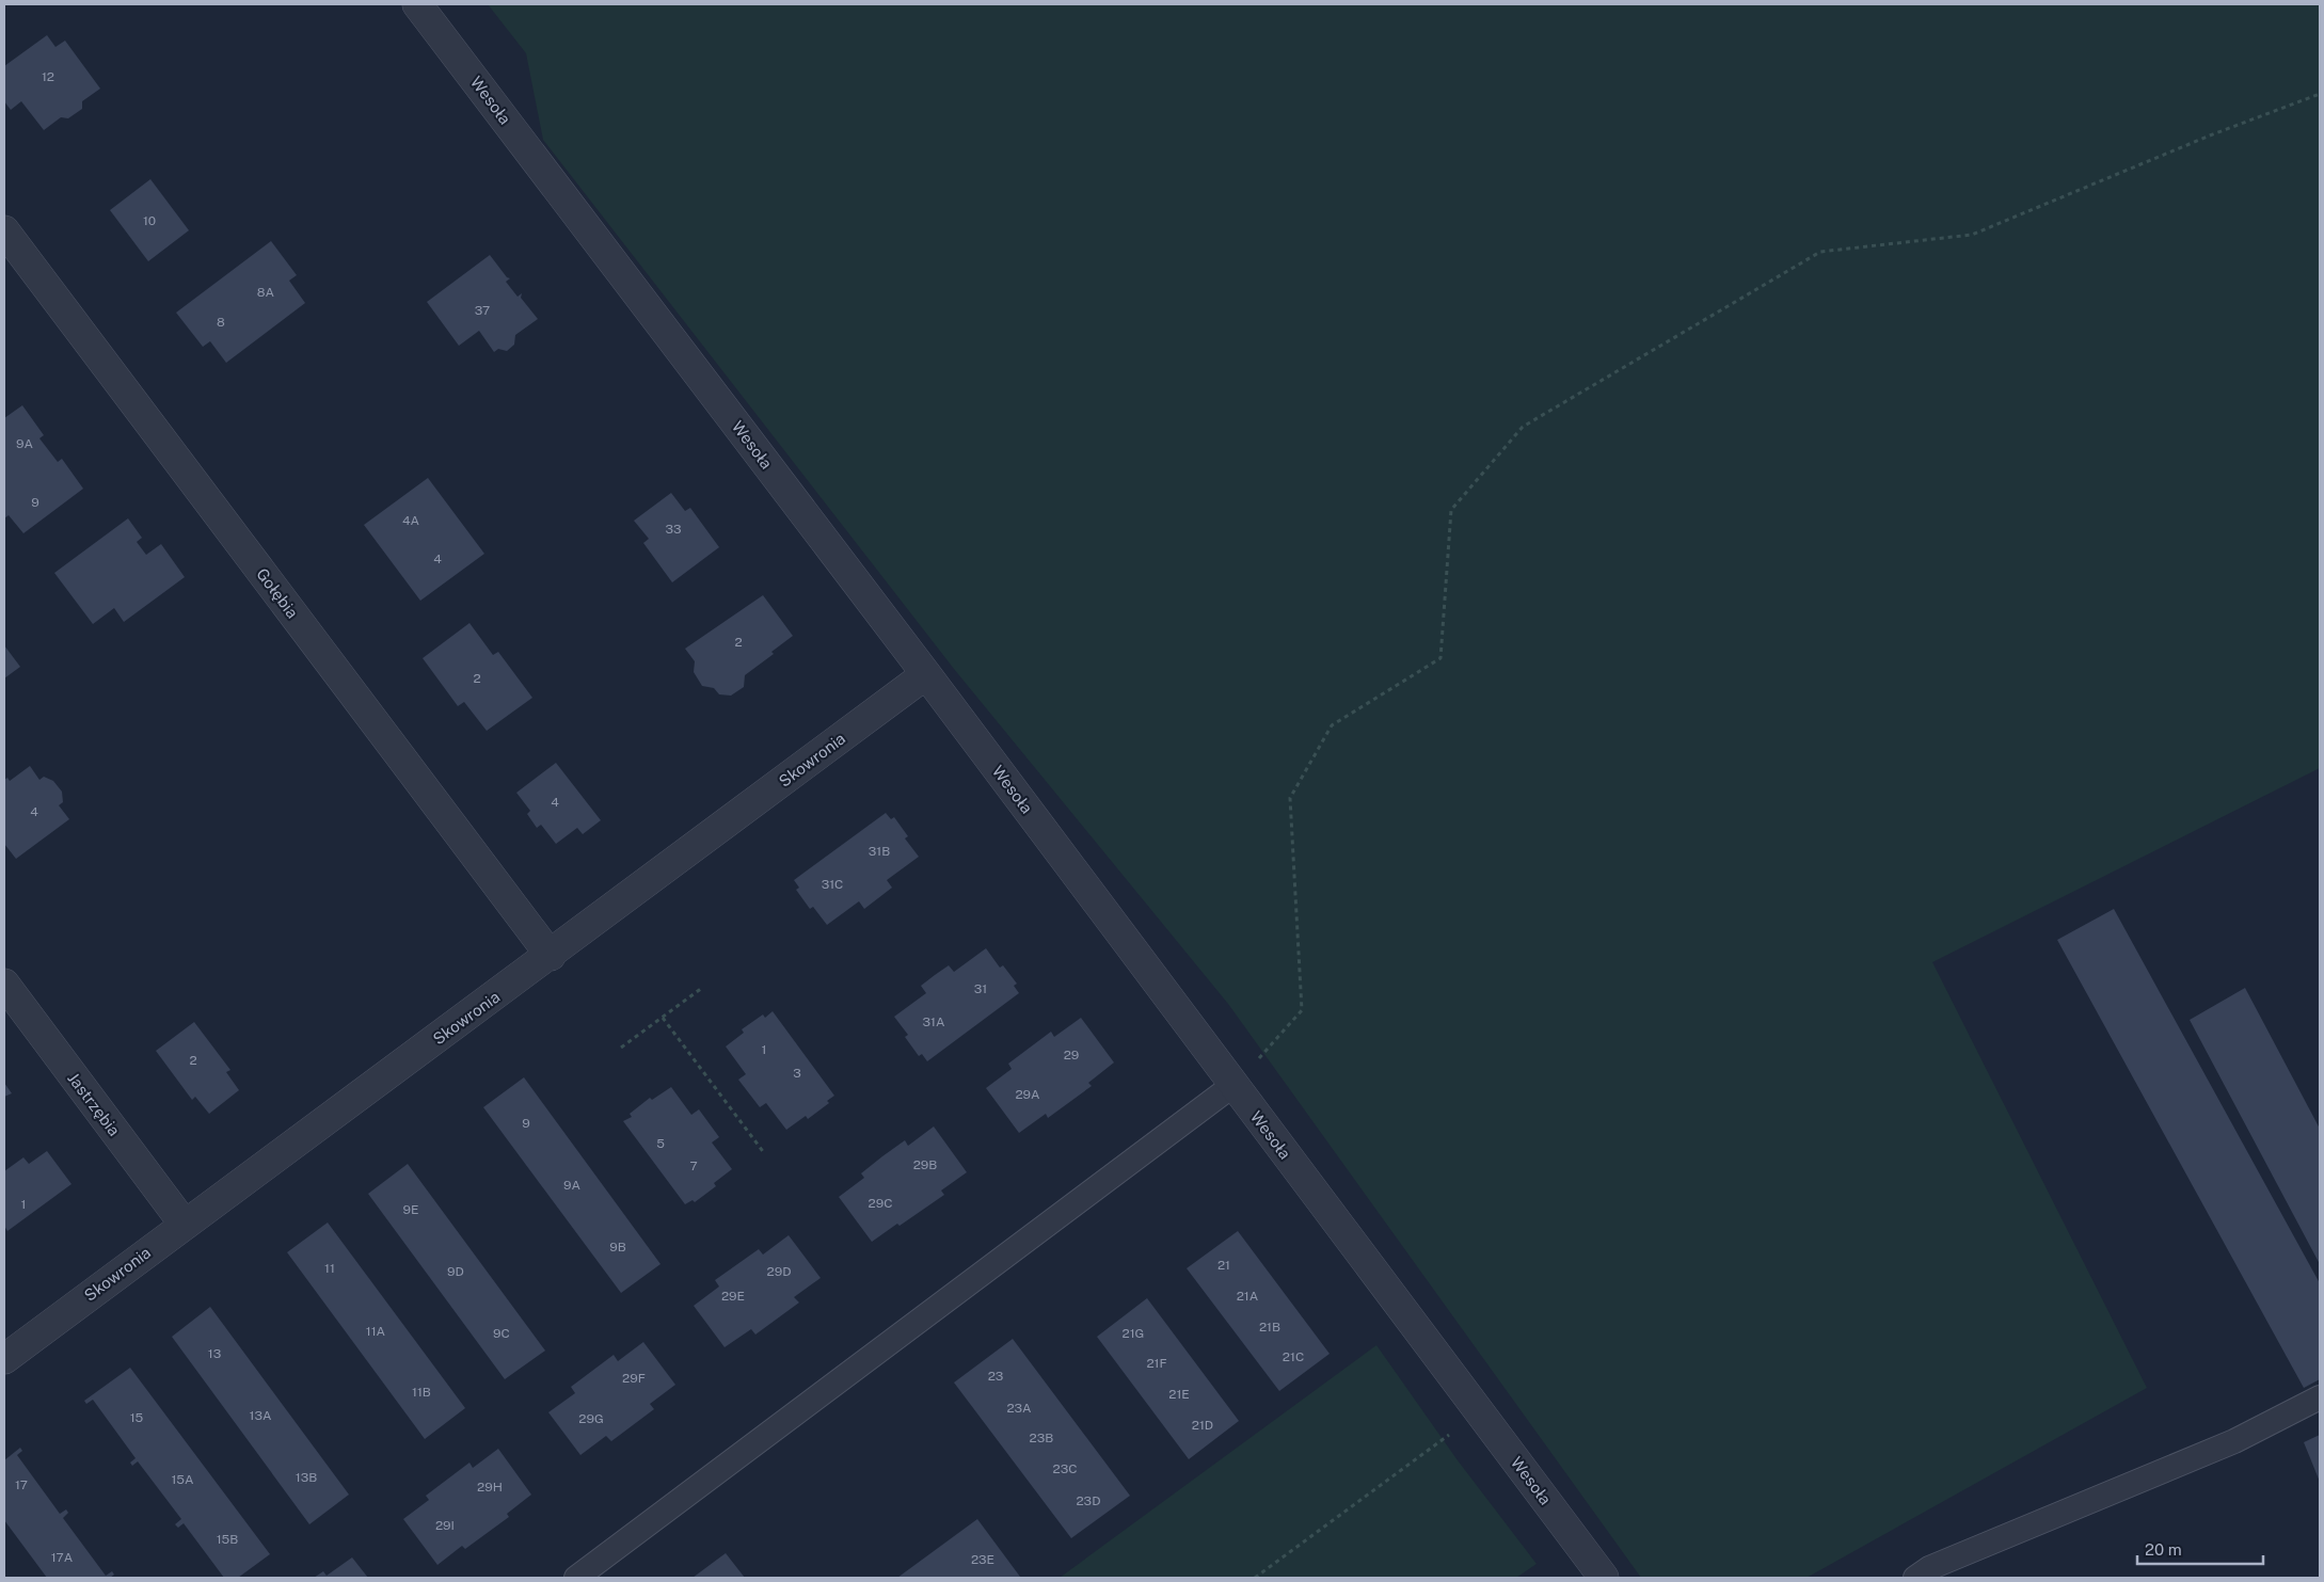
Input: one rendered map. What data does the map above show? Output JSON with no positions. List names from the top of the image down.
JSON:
{
  "streets": {
    "street": [
      "Wesoła",
      "Gołębia",
      "Skowronia",
      "Jastrzębia"
    ]
  },
  "crossings": [
    ["Wesoła", "Skowronia"],
    ["Gołębia", "Skowronia"],
    ["Skowronia", "Jastrzębia"]
  ],
  "house_numbers": [
    "12",
    "10",
    "8A",
    "37",
    "8",
    "9A",
    "9",
    "4A",
    "33",
    "4",
    "2",
    "2",
    "4",
    "4",
    "31B",
    "31C",
    "31",
    "31A",
    "1",
    "29",
    "2",
    "3",
    "29A",
    "9",
    "5",
    "29B",
    "7",
    "9A",
    "29C",
    "1",
    "9E",
    "9B",
    "21",
    "11",
    "9D",
    "29D",
    "29E",
    "21A",
    "21B",
    "11A",
    "9C",
    "21G",
    "13",
    "21C",
    "21F",
    "23",
    "29F",
    "11B",
    "21E",
    "23A",
    "13A",
    "15",
    "29G",
    "21D",
    "23B",
    "23C",
    "13B",
    "15A",
    "17",
    "29H",
    "23D",
    "29I",
    "15B",
    "17A",
    "23E"
  ],
  "scale_bar": "20 m"
}
